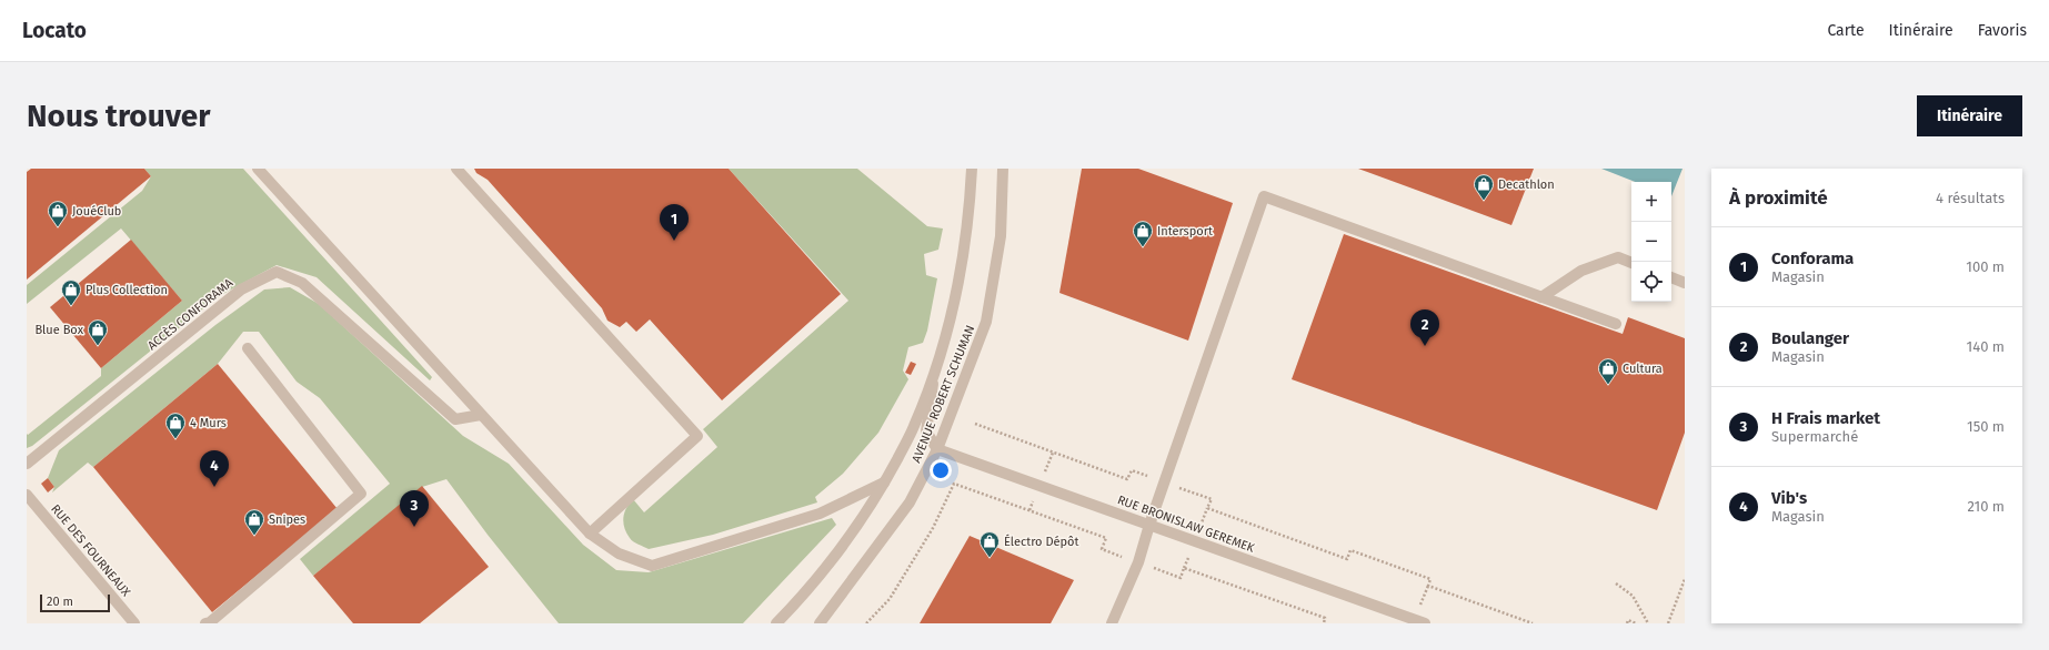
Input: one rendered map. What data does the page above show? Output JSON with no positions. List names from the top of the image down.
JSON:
{
  "streets": {
    "street": [
      "ACCÈS CONFORAMA",
      "AVENUE ROBERT SCHUMAN",
      "RUE BRONISLAW GEREMEK",
      "RUE DES FOURNEAUX"
    ]
  },
  "crossings": [
    ["AVENUE ROBERT SCHUMAN", "RUE BRONISLAW GEREMEK"]
  ],
  "places": {
    "shop": [
      "Decathlon",
      "JouéClub",
      "Intersport",
      "Plus Collection",
      "Blue Box",
      "Cultura",
      "4 Murs",
      "Snipes",
      "Électro Dépôt"
    ]
  },
  "scale_bar": "20 m",
  "page": {
    "header": "Locato",
    "nav": ["Carte", "Itinéraire", "Favoris"],
    "buttons": "Itinéraire",
    "title": "Nous trouver",
    "heading": ["À proximité", "4 résultats"],
    "map_buttons": ["+", "−"],
    "pins": [
      "1",
      "2",
      "4",
      "3"
    ],
    "list": [
      {
        "mark": "1",
        "name": "Conforama",
        "note": "Magasin",
        "value": "100 m"
      },
      {
        "mark": "2",
        "name": "Boulanger",
        "note": "Magasin",
        "value": "140 m"
      },
      {
        "mark": "3",
        "name": "H Frais market",
        "note": "Supermarché",
        "value": "150 m"
      },
      {
        "mark": "4",
        "name": "Vib's",
        "note": "Magasin",
        "value": "210 m"
      }
    ],
    "scale": "20 m"
  }
}
